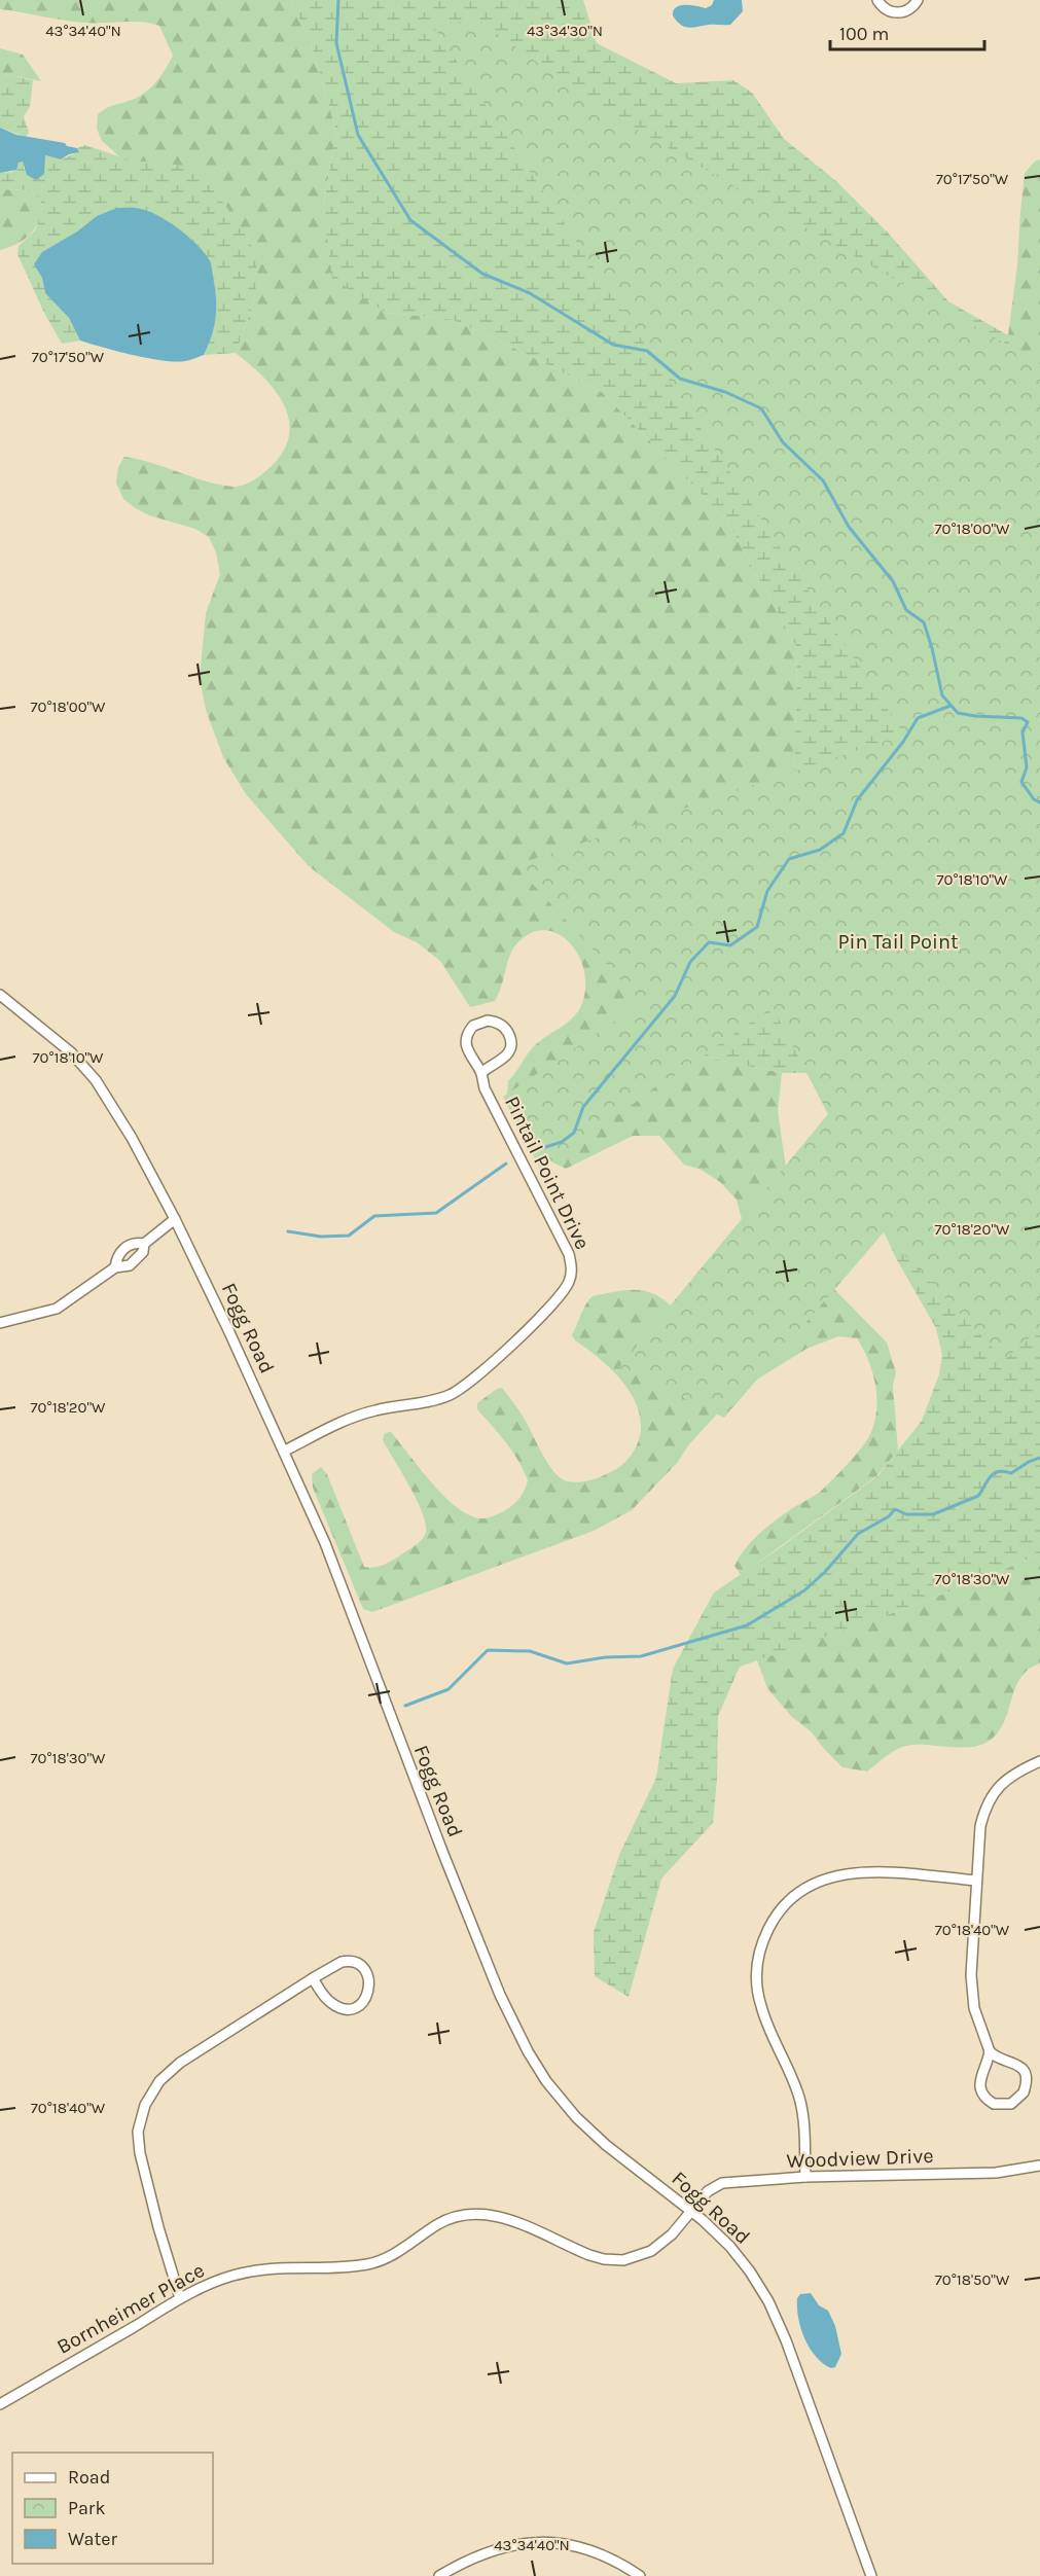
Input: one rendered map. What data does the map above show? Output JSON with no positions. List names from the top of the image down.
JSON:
{
  "streets": {
    "street": [
      "Pintail Point Drive",
      "Fogg Road",
      "Woodview Drive",
      "Bornheimer Place"
    ]
  },
  "crossings": [
    ["Pintail Point Drive", "Fogg Road"],
    ["Fogg Road", "Woodview Drive"],
    ["Fogg Road", "Bornheimer Place"],
    ["Woodview Drive", "Bornheimer Place"]
  ],
  "parks": ["Pin Tail Point"],
  "legend": ["Road", "Park", "Water"],
  "scale_bar": "100 m",
  "coordinates": [
    "43°34'40\"N",
    "43°34'30\"N",
    "70°17'50\"W",
    "70°18'00\"W",
    "70°18'10\"W",
    "70°18'20\"W",
    "70°18'30\"W",
    "70°18'40\"W",
    "70°18'50\"W"
  ]
}
